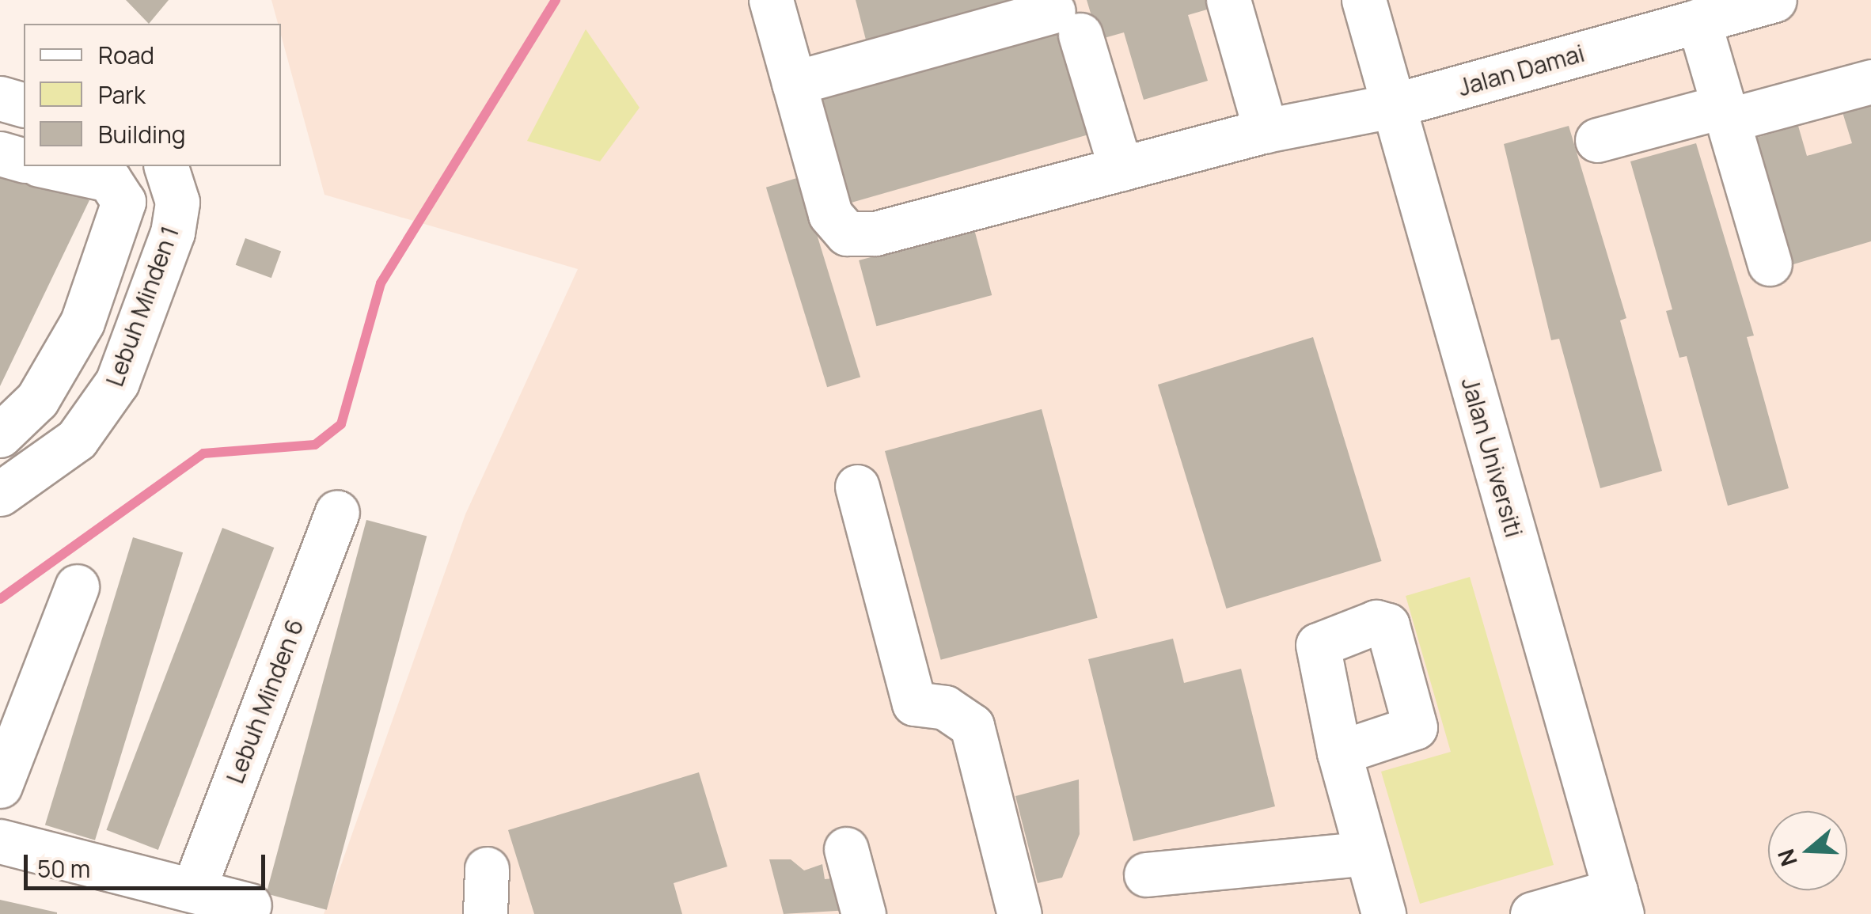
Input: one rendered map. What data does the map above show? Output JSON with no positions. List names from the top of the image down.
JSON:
{
  "streets": {
    "street": [
      "Jalan Damai",
      "Lebuh Minden 1",
      "Jalan Universiti",
      "Lebuh Minden 6"
    ]
  },
  "crossings": [
    ["Jalan Damai", "Jalan Universiti"]
  ],
  "legend": ["Road", "Park", "Building"],
  "scale_bar": "50 m",
  "north": "left"
}
